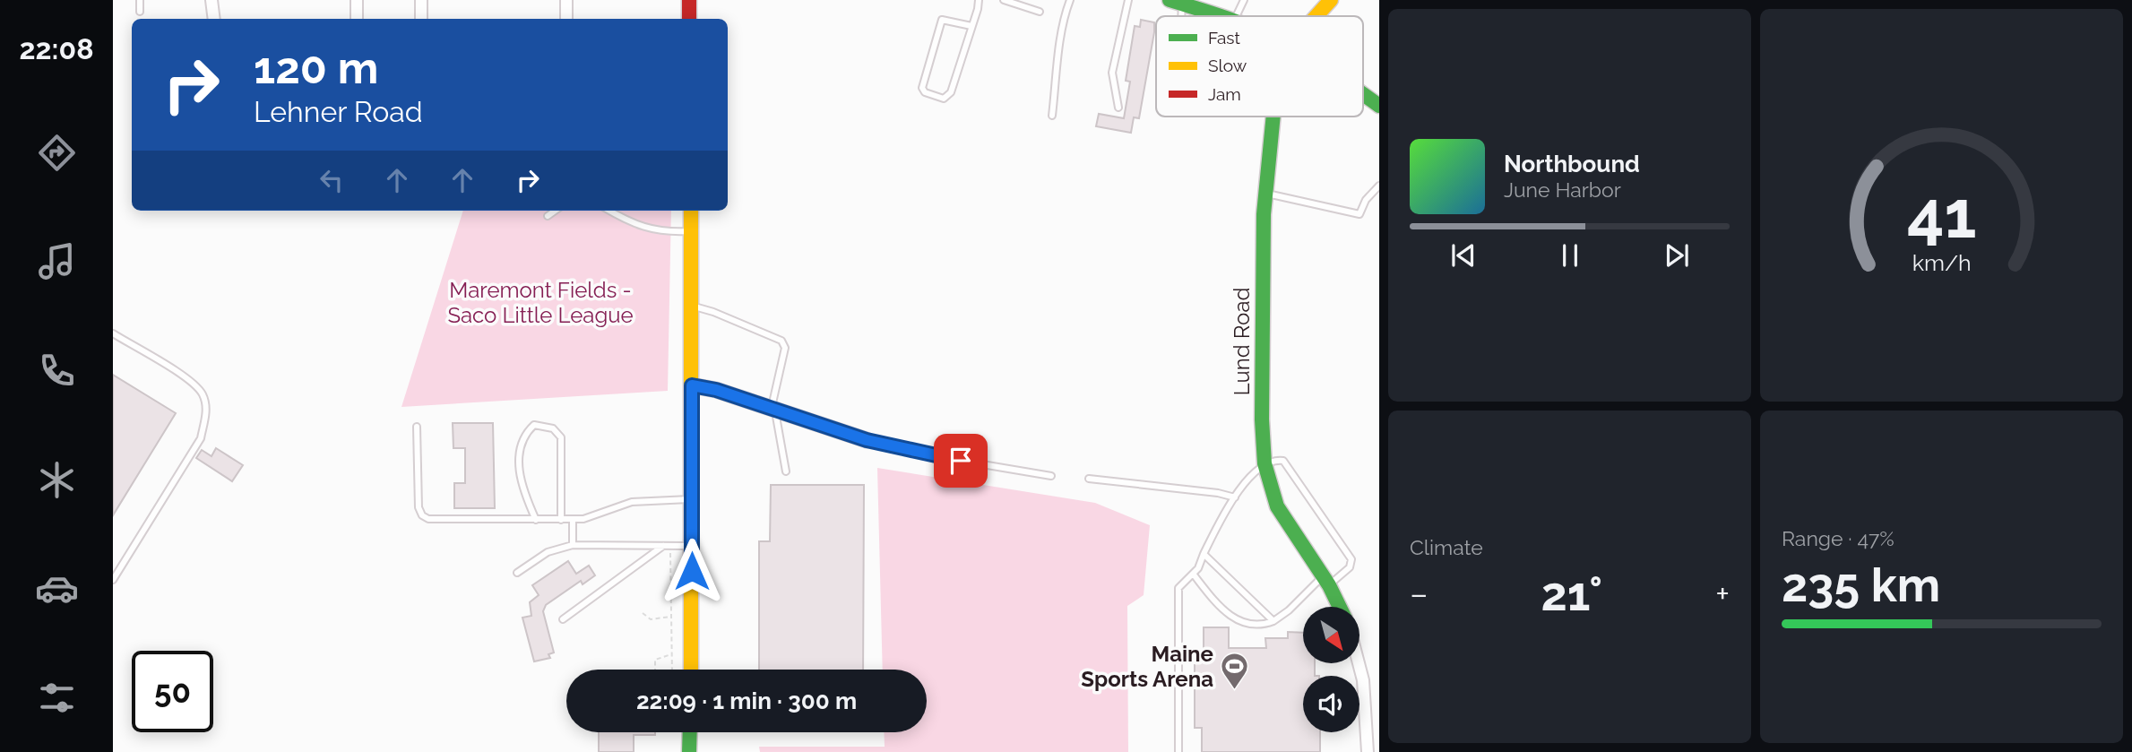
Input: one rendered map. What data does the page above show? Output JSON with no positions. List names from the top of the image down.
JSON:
{
  "streets": {
    "main road": ["Lund Road"]
  },
  "parks": ["Maremont Fields - Saco Little League"],
  "places": {
    "sports": ["Maine Sports Arena"]
  },
  "legend": ["Fast", "Slow", "Jam"],
  "north": "bottom right",
  "page": {
    "tabs": "22:08",
    "turn": ["120 m", "Lehner Road"],
    "song": ["Northbound", "June Harbor"],
    "tile": [
      "Climate",
      ["Range · 47%", "235 km"]
    ],
    "heat": ["−", "21°", "+"],
    "limit": "50",
    "trip": "22:09 · 1 min · 300 m",
    "gauge": ["41", "km/h"]
  }
}
